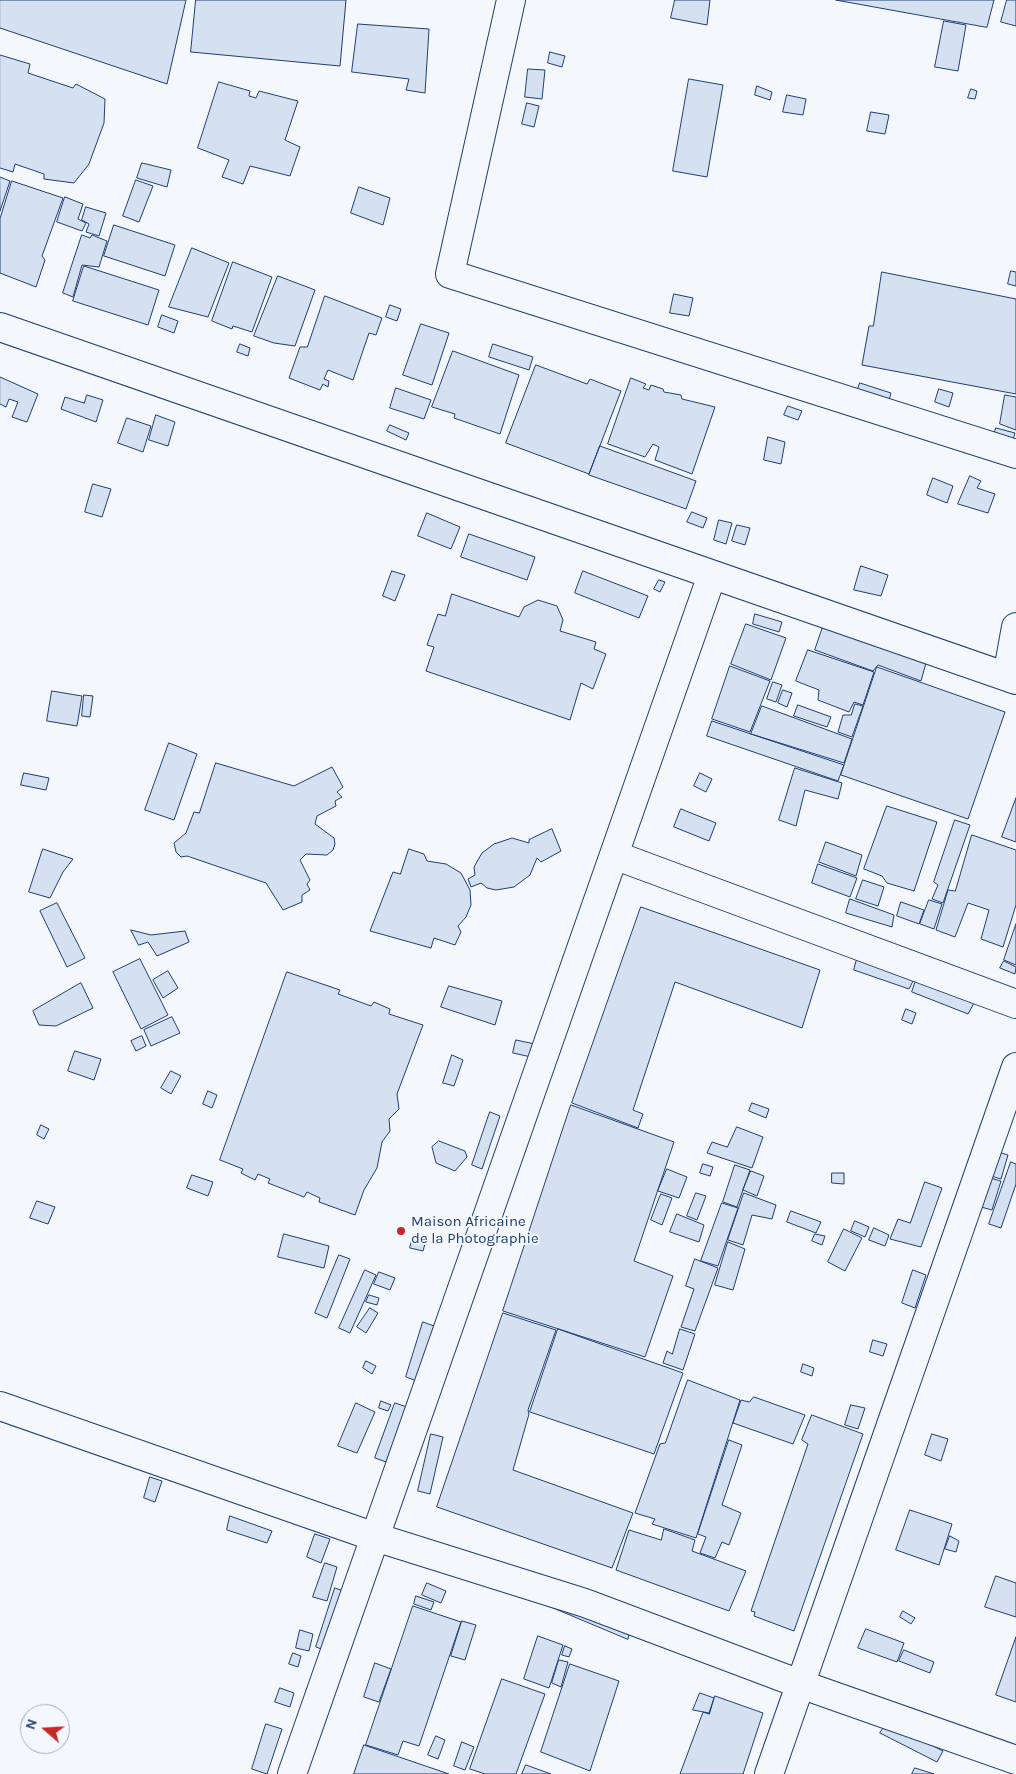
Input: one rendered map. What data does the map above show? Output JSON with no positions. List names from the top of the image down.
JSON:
{
  "places": ["Maison Africaine de la Photographie"],
  "north": "left"
}
